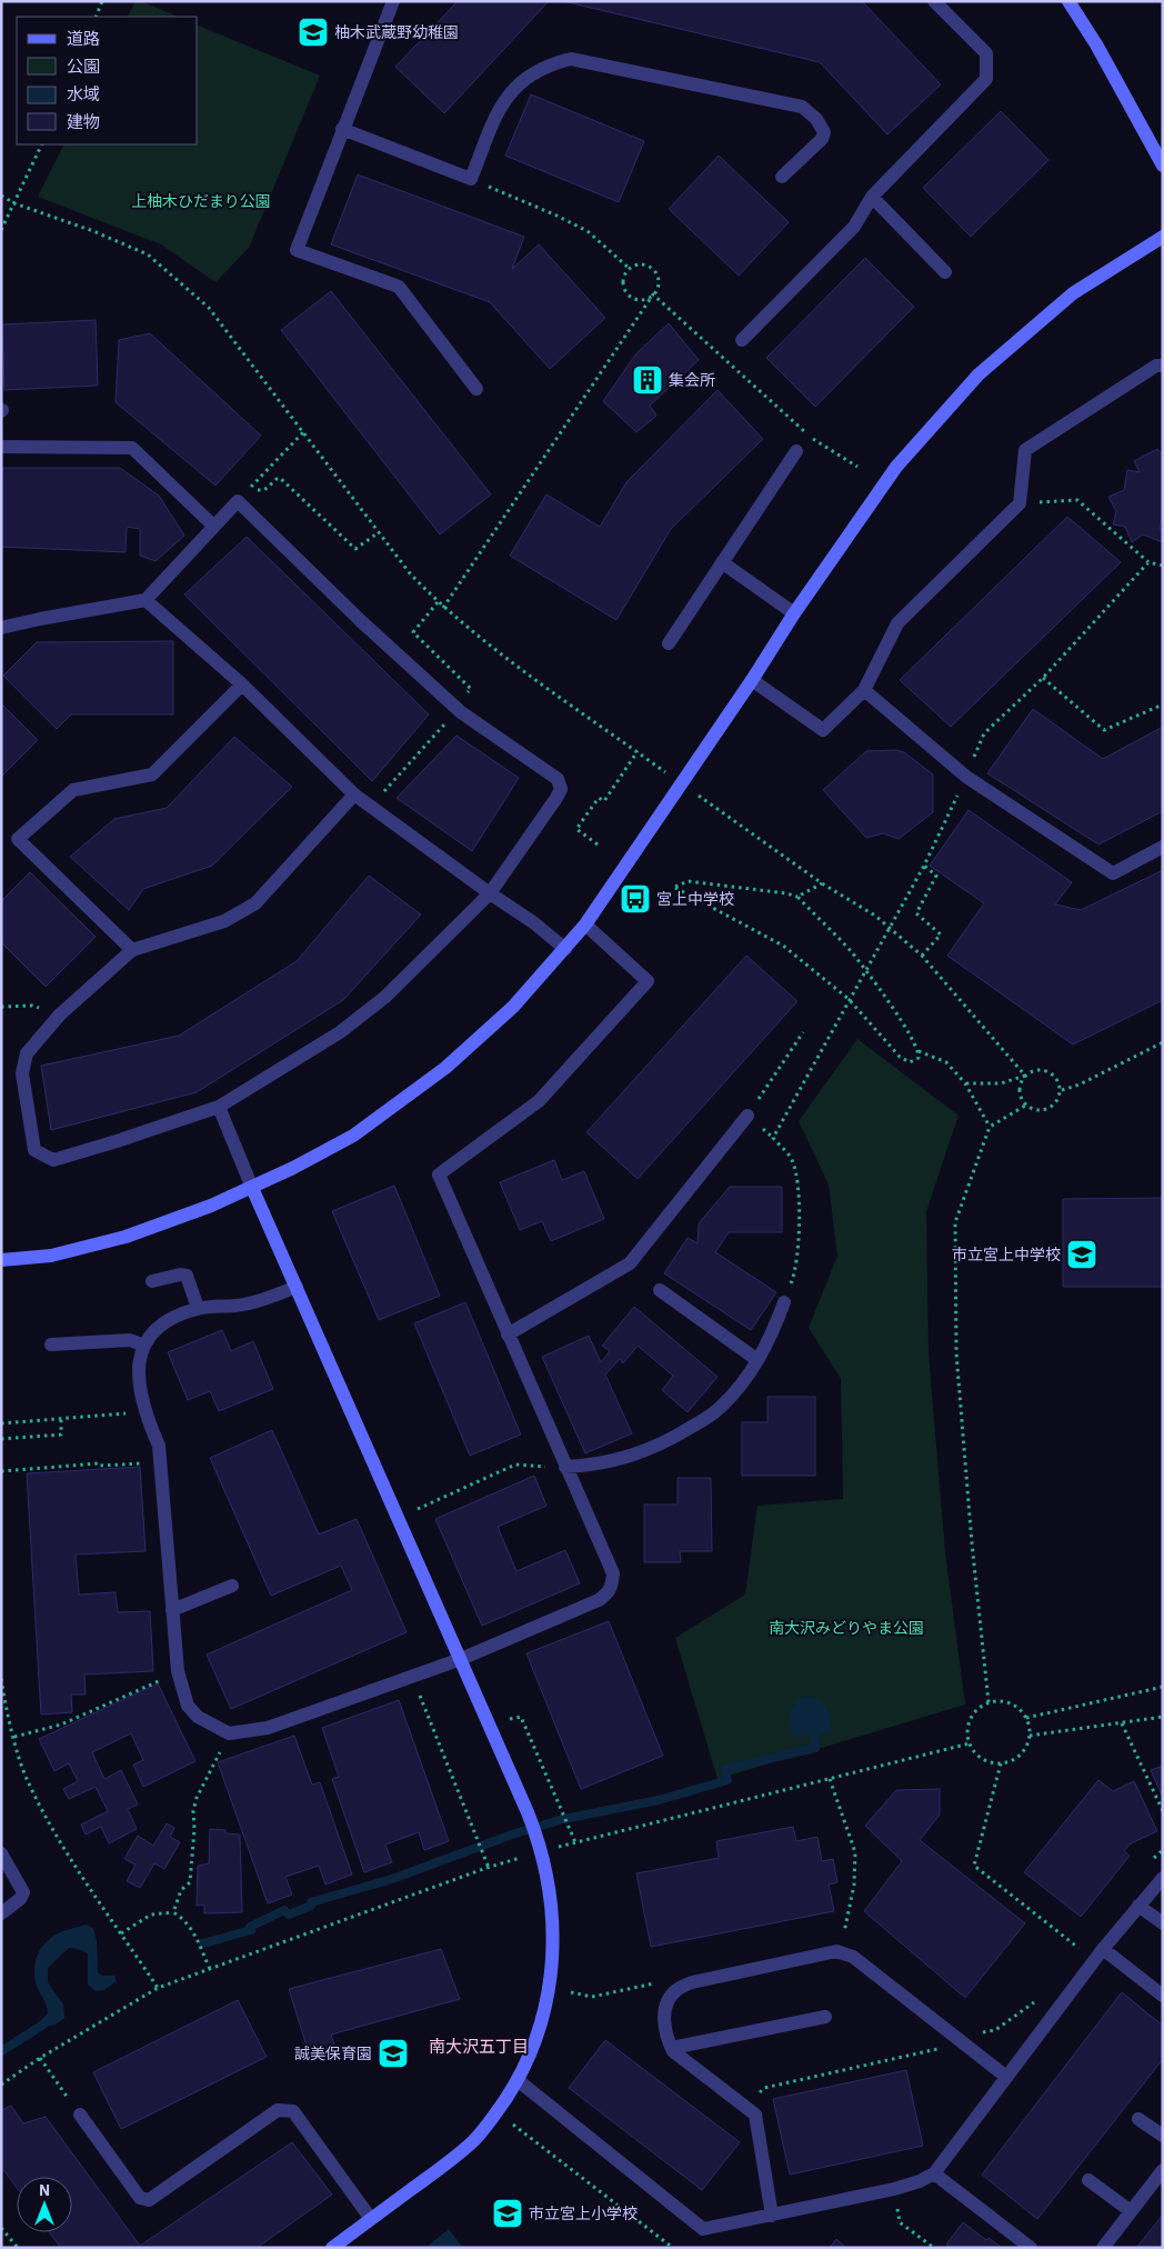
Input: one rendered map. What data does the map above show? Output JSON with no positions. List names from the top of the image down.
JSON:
{
  "districts": ["南大沢五丁目"],
  "parks": ["上柚木ひだまり公園", "南大沢みどりやま公園"],
  "places": {
    "school or university": [
      "柚木武蔵野幼稚園",
      "市立宮上中学校",
      "誠美保育園",
      "市立宮上小学校"
    ],
    "building": ["集会所"],
    "bus stop": ["宮上中学校"]
  },
  "legend": [
    "道路",
    "公園",
    "水域",
    "建物"
  ],
  "north": "top"
}
